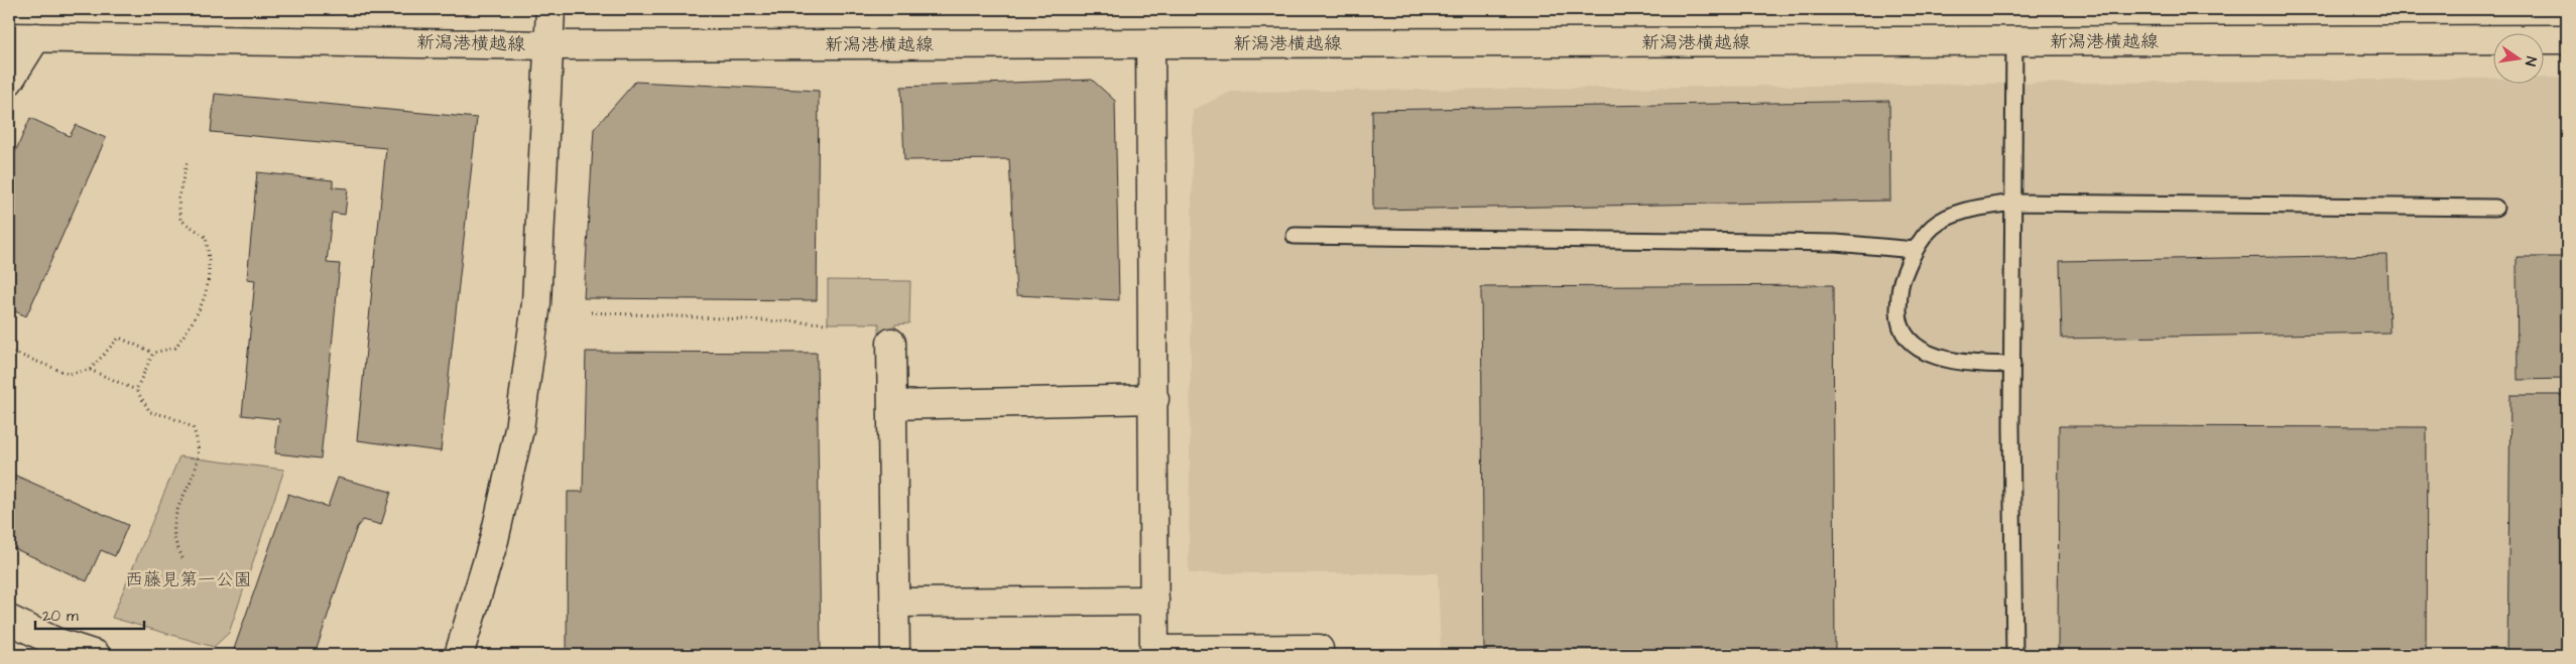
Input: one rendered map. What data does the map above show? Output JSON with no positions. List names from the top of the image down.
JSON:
{
  "streets": {
    "main road": ["新潟港横越線"]
  },
  "parks": ["西藤見第一公園"],
  "scale_bar": "20 m",
  "north": "right"
}
